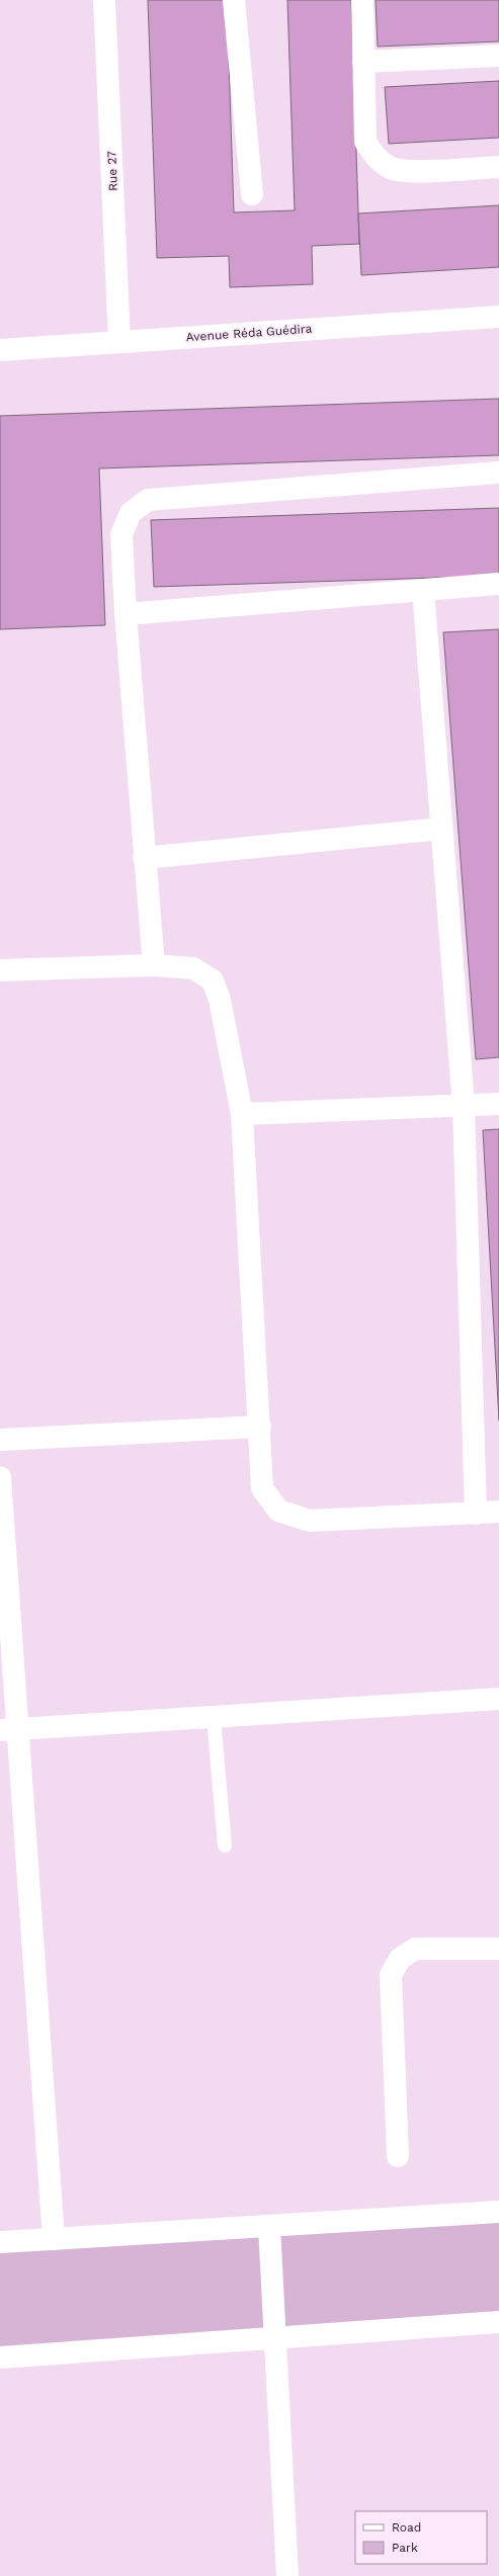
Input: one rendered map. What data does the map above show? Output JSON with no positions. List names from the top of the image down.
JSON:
{
  "streets": {
    "street": ["Rue 27", "Avenue Réda Guédira"]
  },
  "crossings": [
    ["Rue 27", "Avenue Réda Guédira"]
  ],
  "legend": ["Road", "Park"]
}
